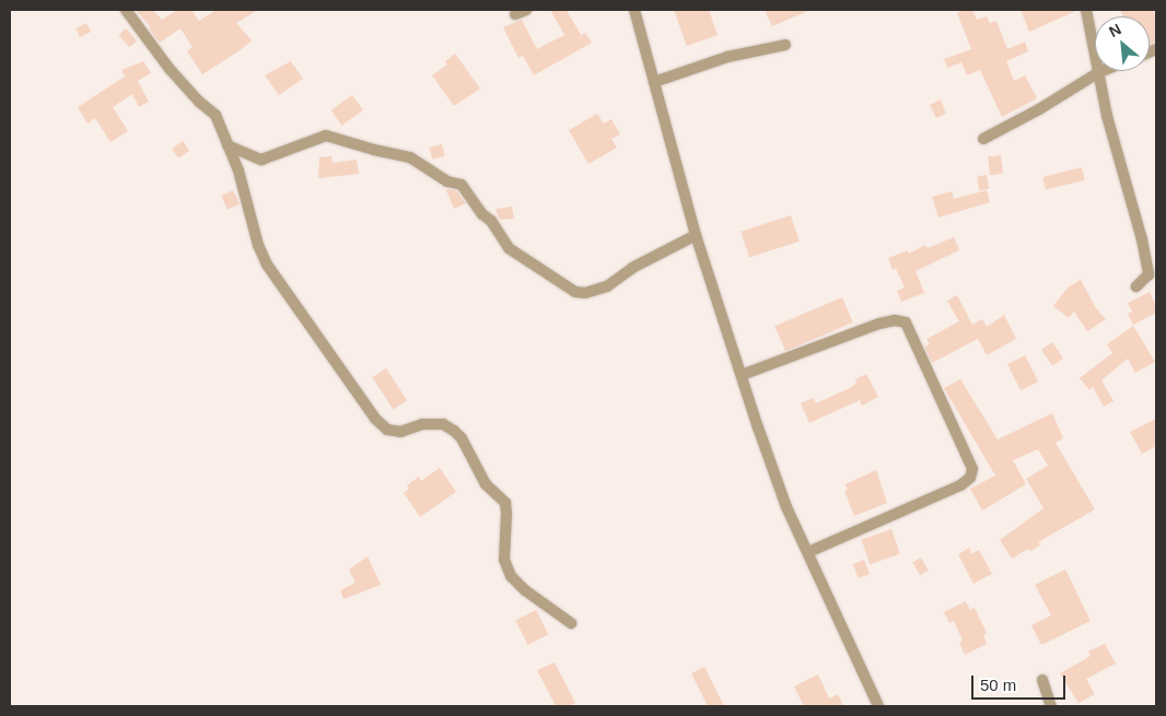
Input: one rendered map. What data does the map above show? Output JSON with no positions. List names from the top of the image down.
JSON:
{
  "scale_bar": "50 m",
  "north": "top left"
}
